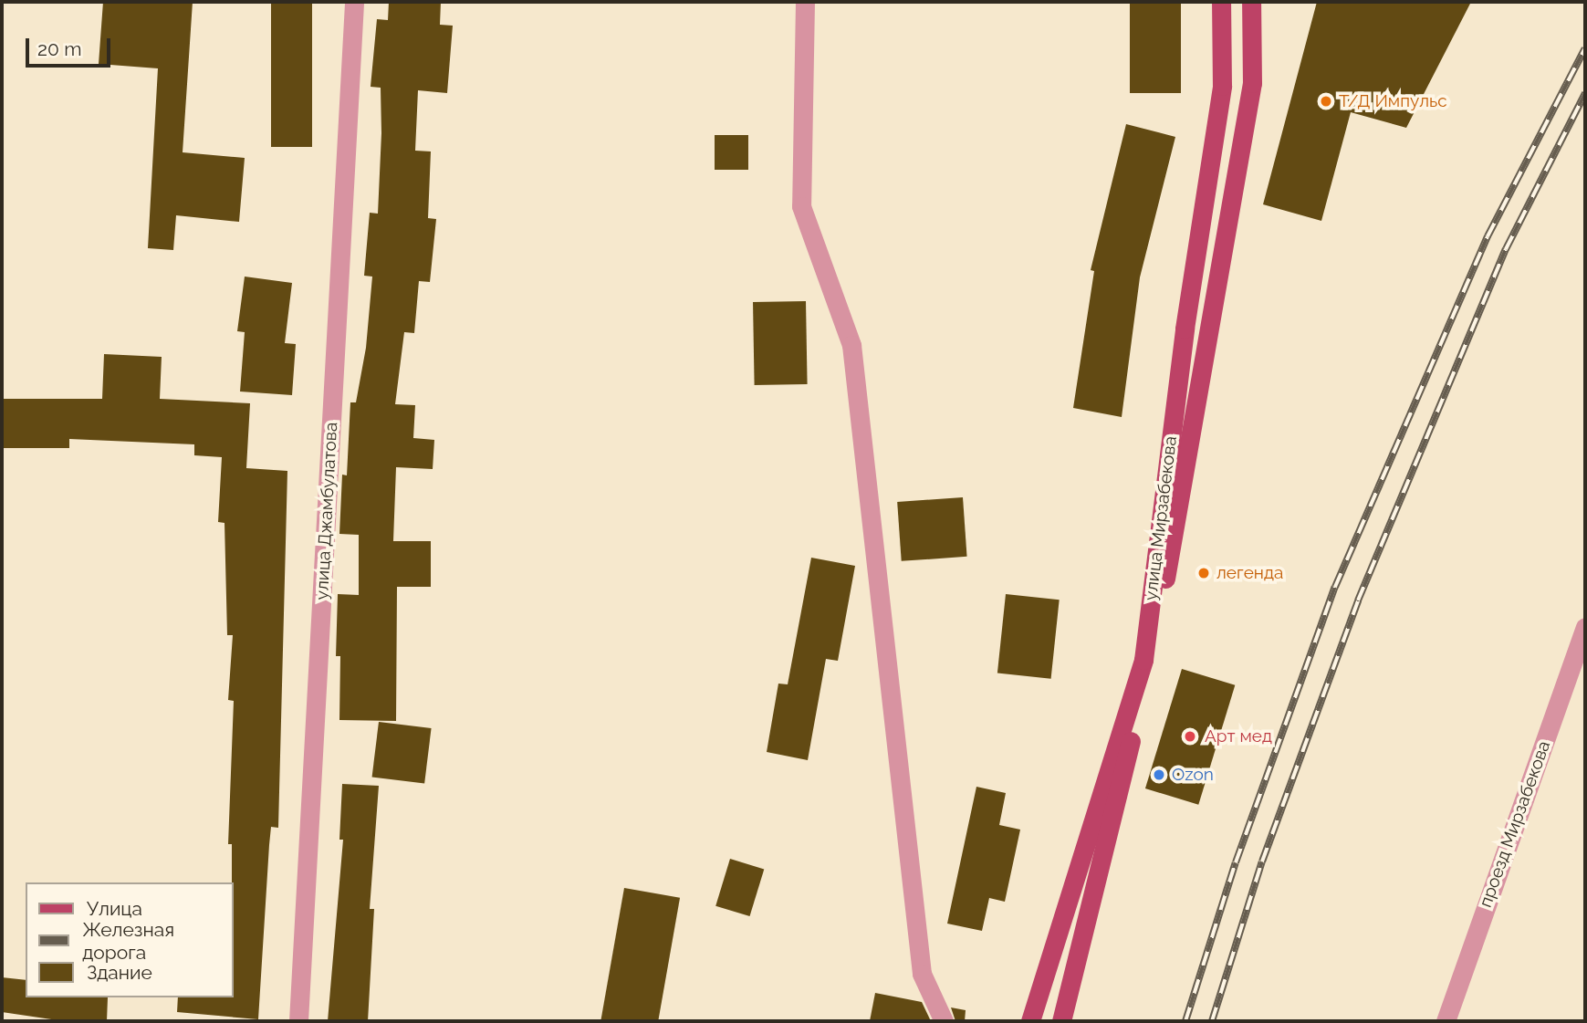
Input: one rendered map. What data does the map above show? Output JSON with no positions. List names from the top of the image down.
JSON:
{
  "streets": {
    "main road": ["улица Мирзабекова"],
    "street": ["улица Джамбулатова", "проезд Мирзабекова"]
  },
  "places": [
    "Т/Д Импульс",
    "легенда",
    "Арт мед",
    "Ozon"
  ],
  "legend": ["Улица", "Железная дорога", "Здание"],
  "scale_bar": "20 m"
}
